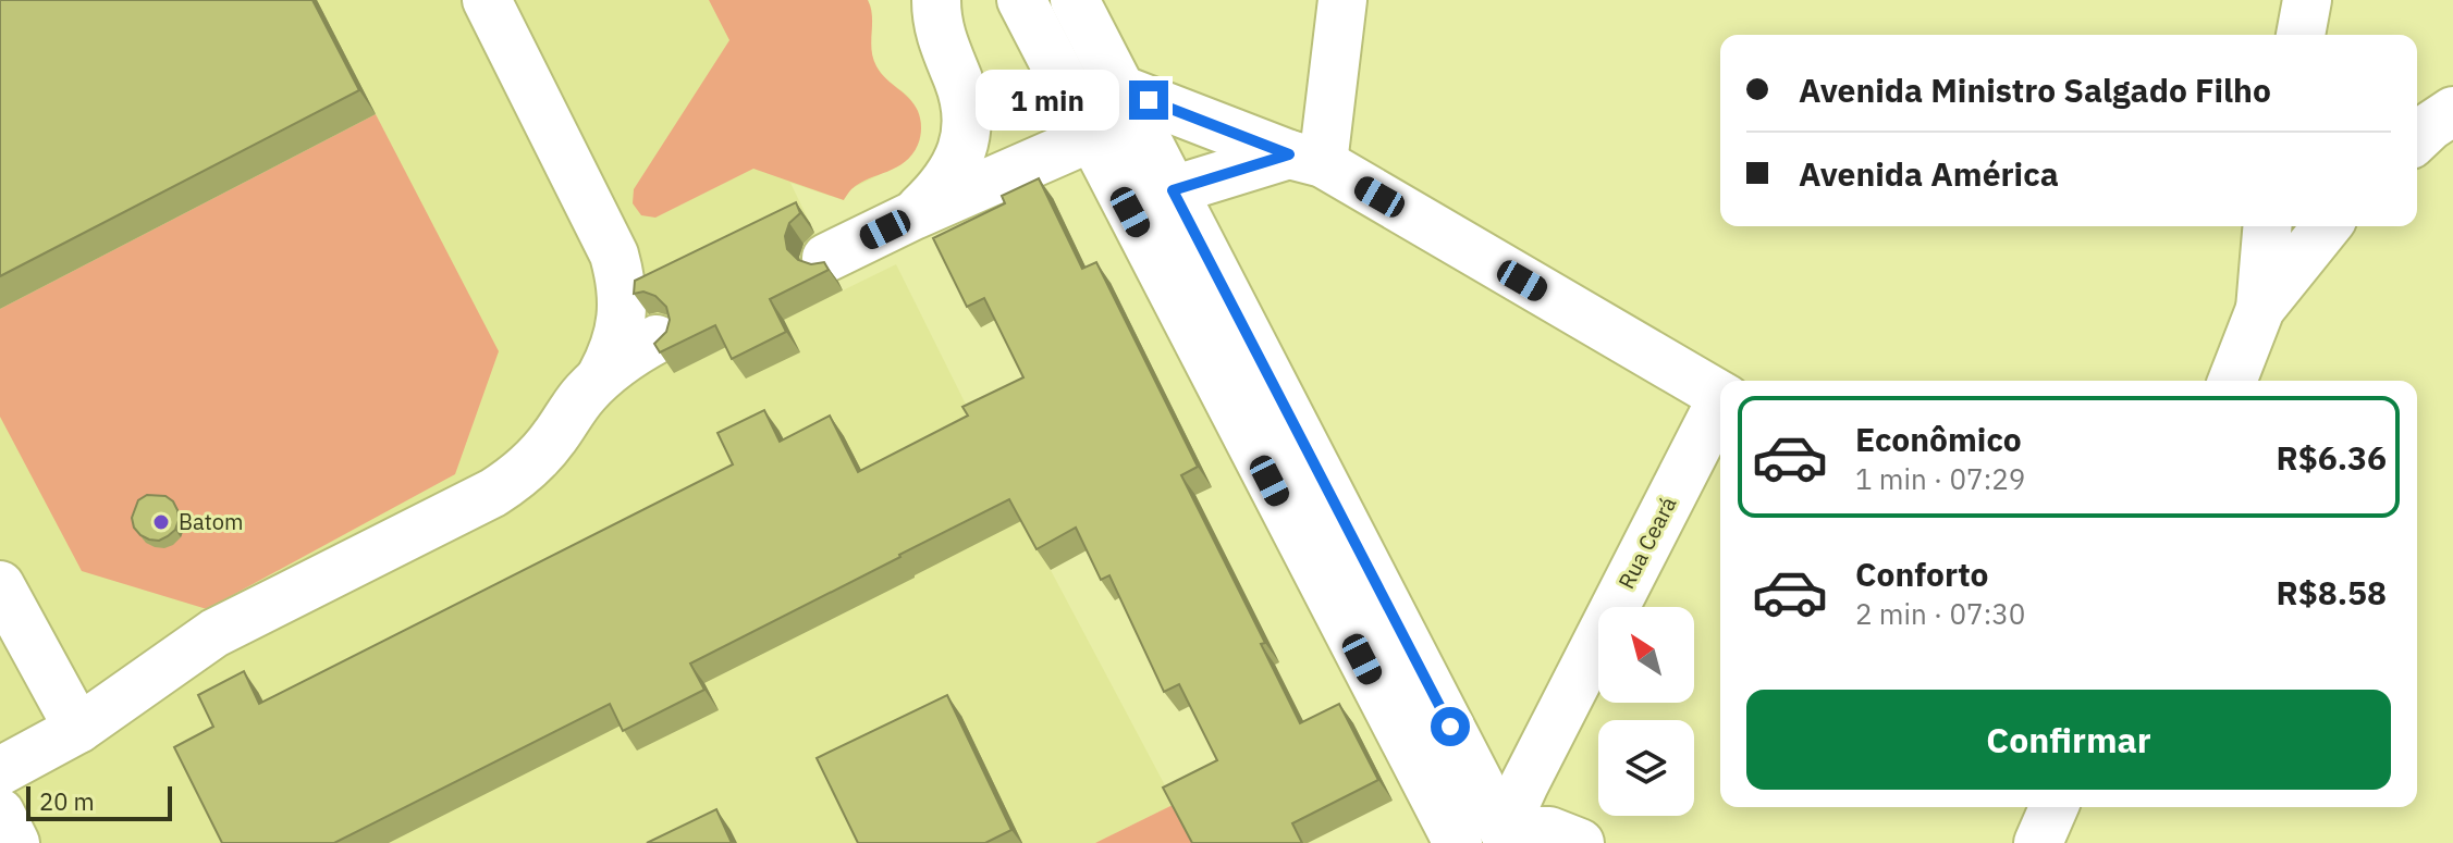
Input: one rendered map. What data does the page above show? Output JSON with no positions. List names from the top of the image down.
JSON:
{
  "streets": {
    "street": ["Rua Ceará"]
  },
  "places": ["Batom"],
  "scale_bar": "20 m",
  "north": "top left",
  "page": {
    "banner": ["Avenida Ministro Salgado Filho", "Avenida América"],
    "bubble": "1 min",
    "list": [
      {
        "name": "Econômico",
        "note": "1 min · 07:29",
        "value": "R$6.36"
      },
      {
        "name": "Conforto",
        "note": "2 min · 07:30",
        "value": "R$8.58"
      }
    ],
    "buttons": "Confirmar",
    "scale": "20 m"
  }
}
